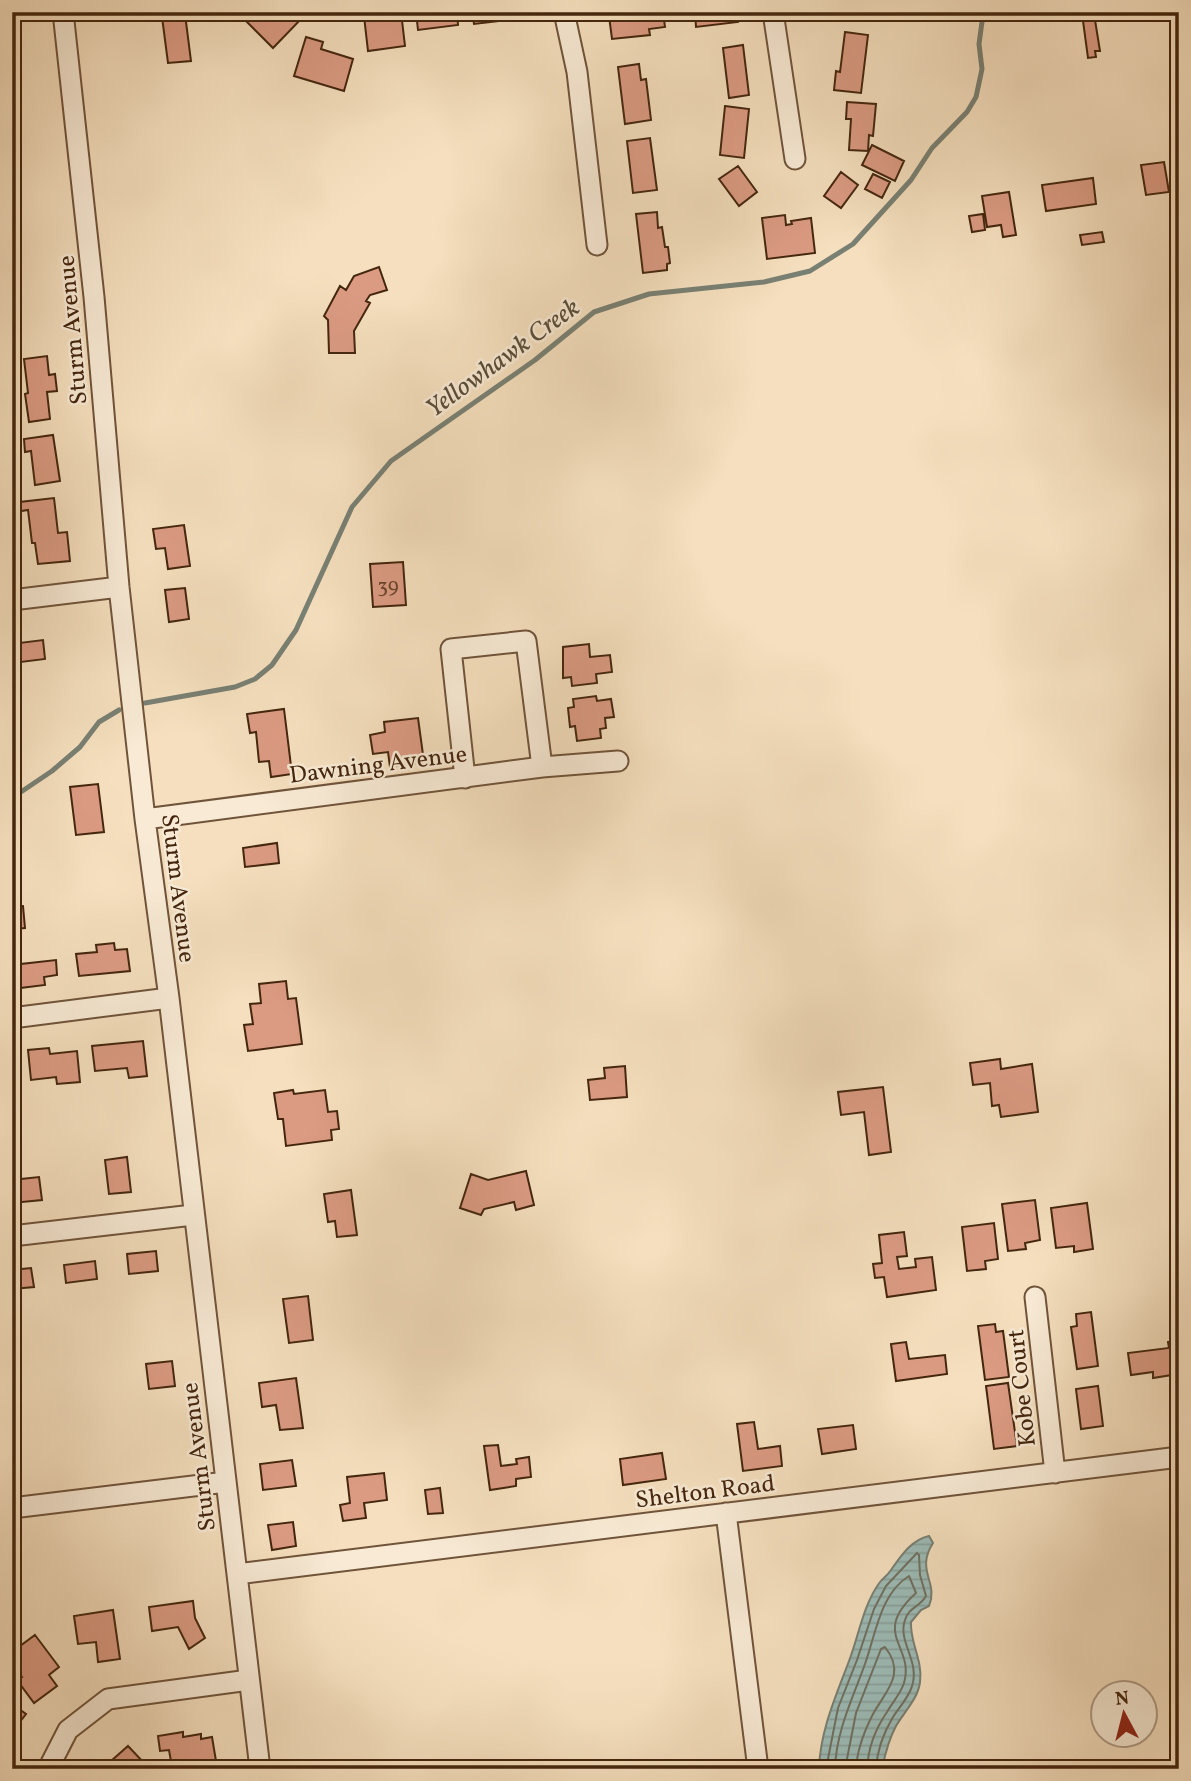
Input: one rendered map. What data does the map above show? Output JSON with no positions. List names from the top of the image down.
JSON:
{
  "streets": {
    "street": [
      "Sturm Avenue",
      "Dawning Avenue",
      "Kobe Court",
      "Shelton Road"
    ]
  },
  "crossings": [
    ["Sturm Avenue", "Dawning Avenue"],
    ["Sturm Avenue", "Shelton Road"],
    ["Kobe Court", "Shelton Road"]
  ],
  "water": ["Yellowhawk Creek"],
  "house_numbers": ["39"],
  "north": "top"
}
